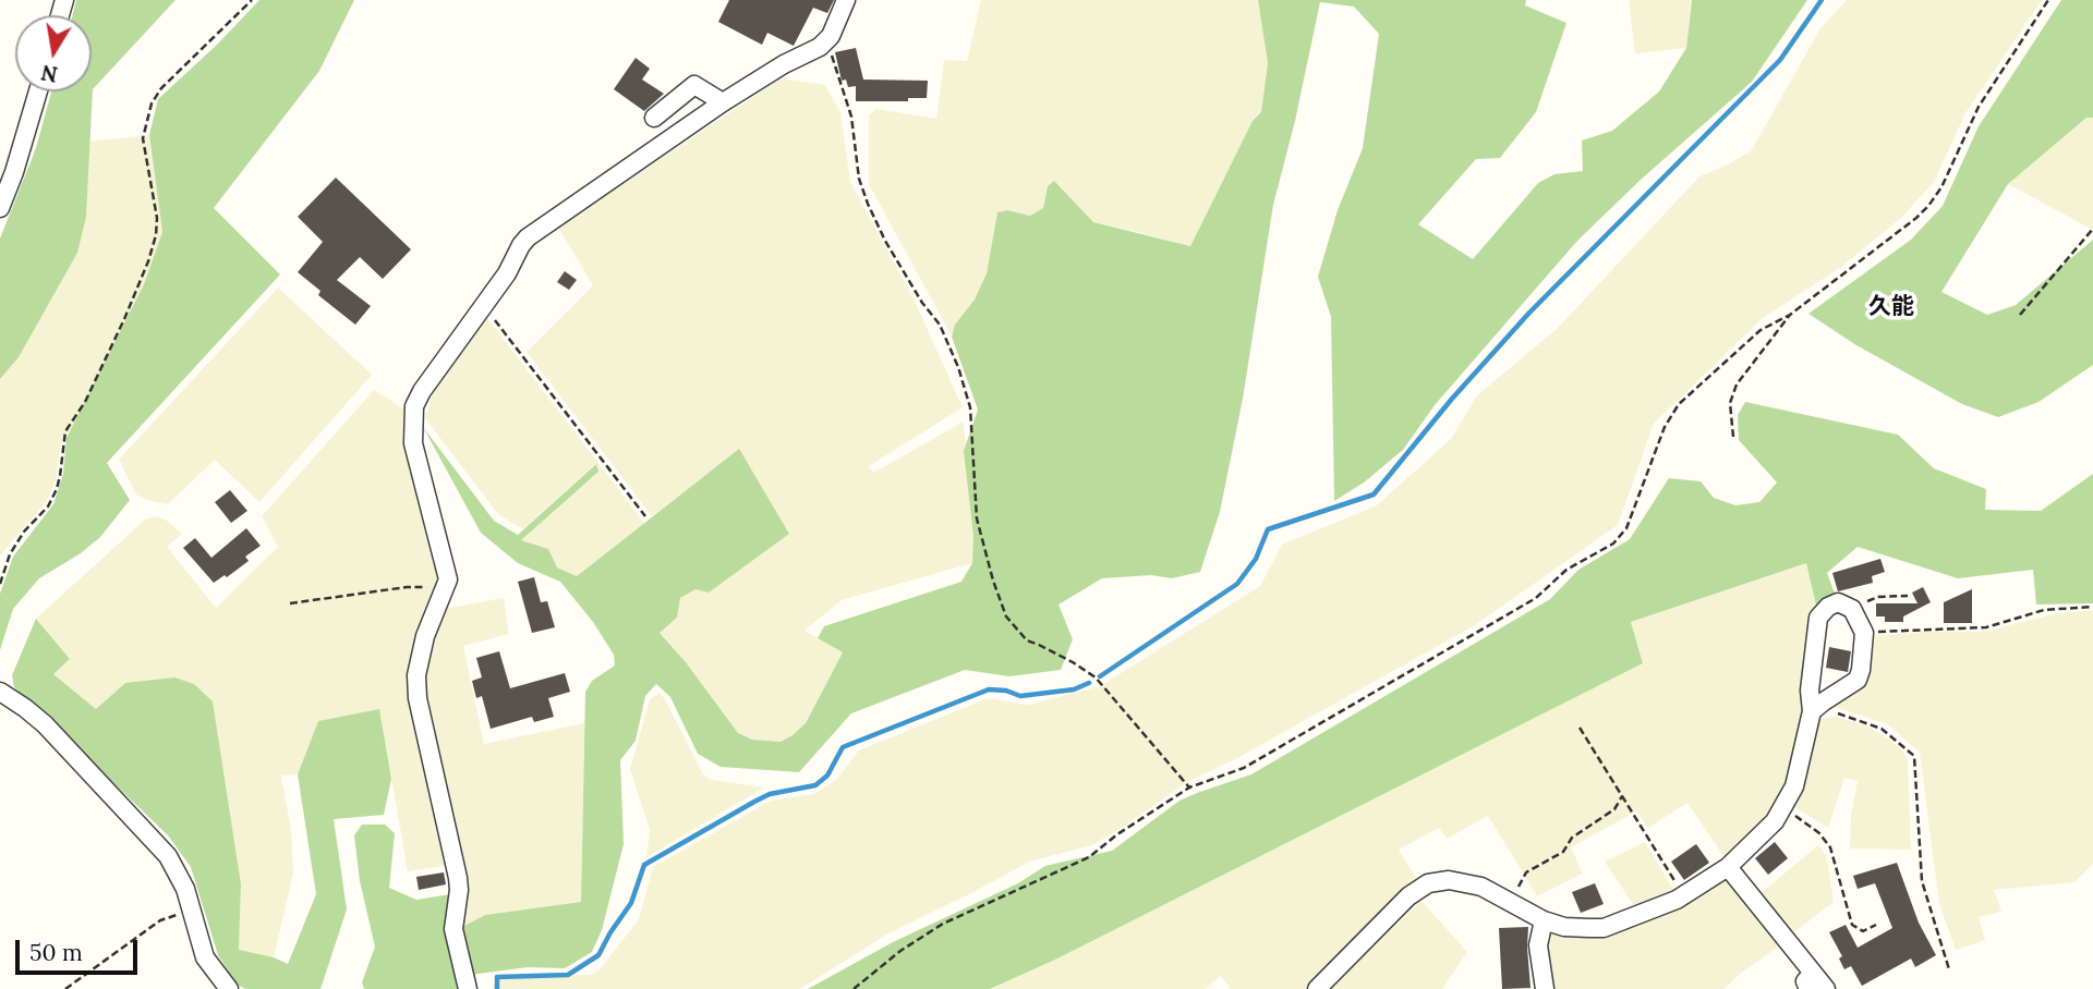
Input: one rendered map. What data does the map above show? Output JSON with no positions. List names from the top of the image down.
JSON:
{
  "districts": ["久能"],
  "scale_bar": "50 m",
  "north": "bottom"
}
